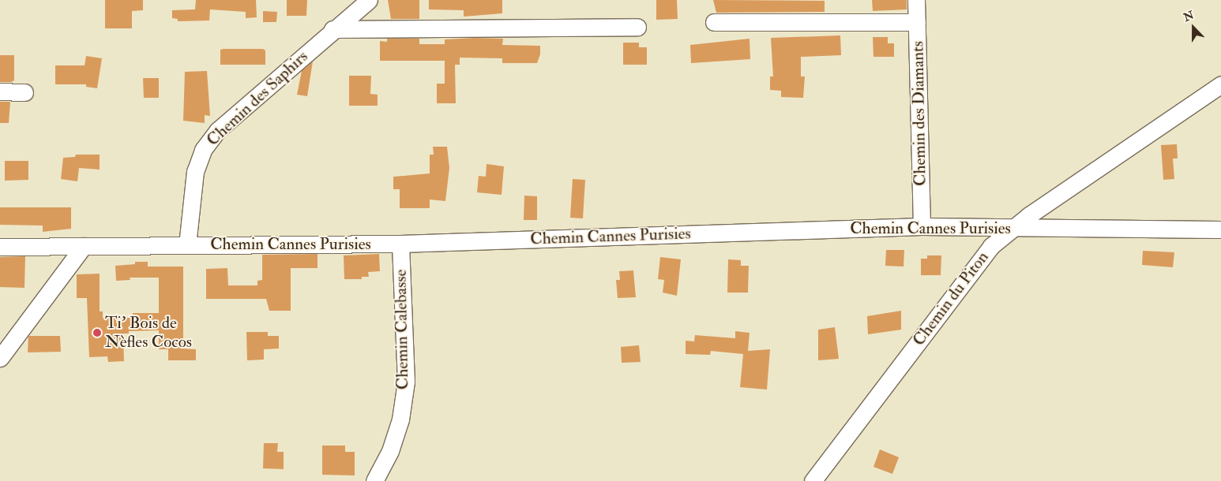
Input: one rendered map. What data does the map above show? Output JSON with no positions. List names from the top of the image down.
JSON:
{
  "streets": {
    "street": [
      "Chemin des Saphirs",
      "Chemin des Diamants",
      "Chemin Cannes Purisies",
      "Chemin du Piton",
      "Chemin Calebasse"
    ]
  },
  "crossings": [
    ["Chemin des Saphirs", "Chemin Cannes Purisies"],
    ["Chemin des Diamants", "Chemin Cannes Purisies"],
    ["Chemin Cannes Purisies", "Chemin du Piton"],
    ["Chemin Cannes Purisies", "Chemin Calebasse"]
  ],
  "places": ["Ti' Bois de Nèfles Cocos"],
  "north": "top"
}
